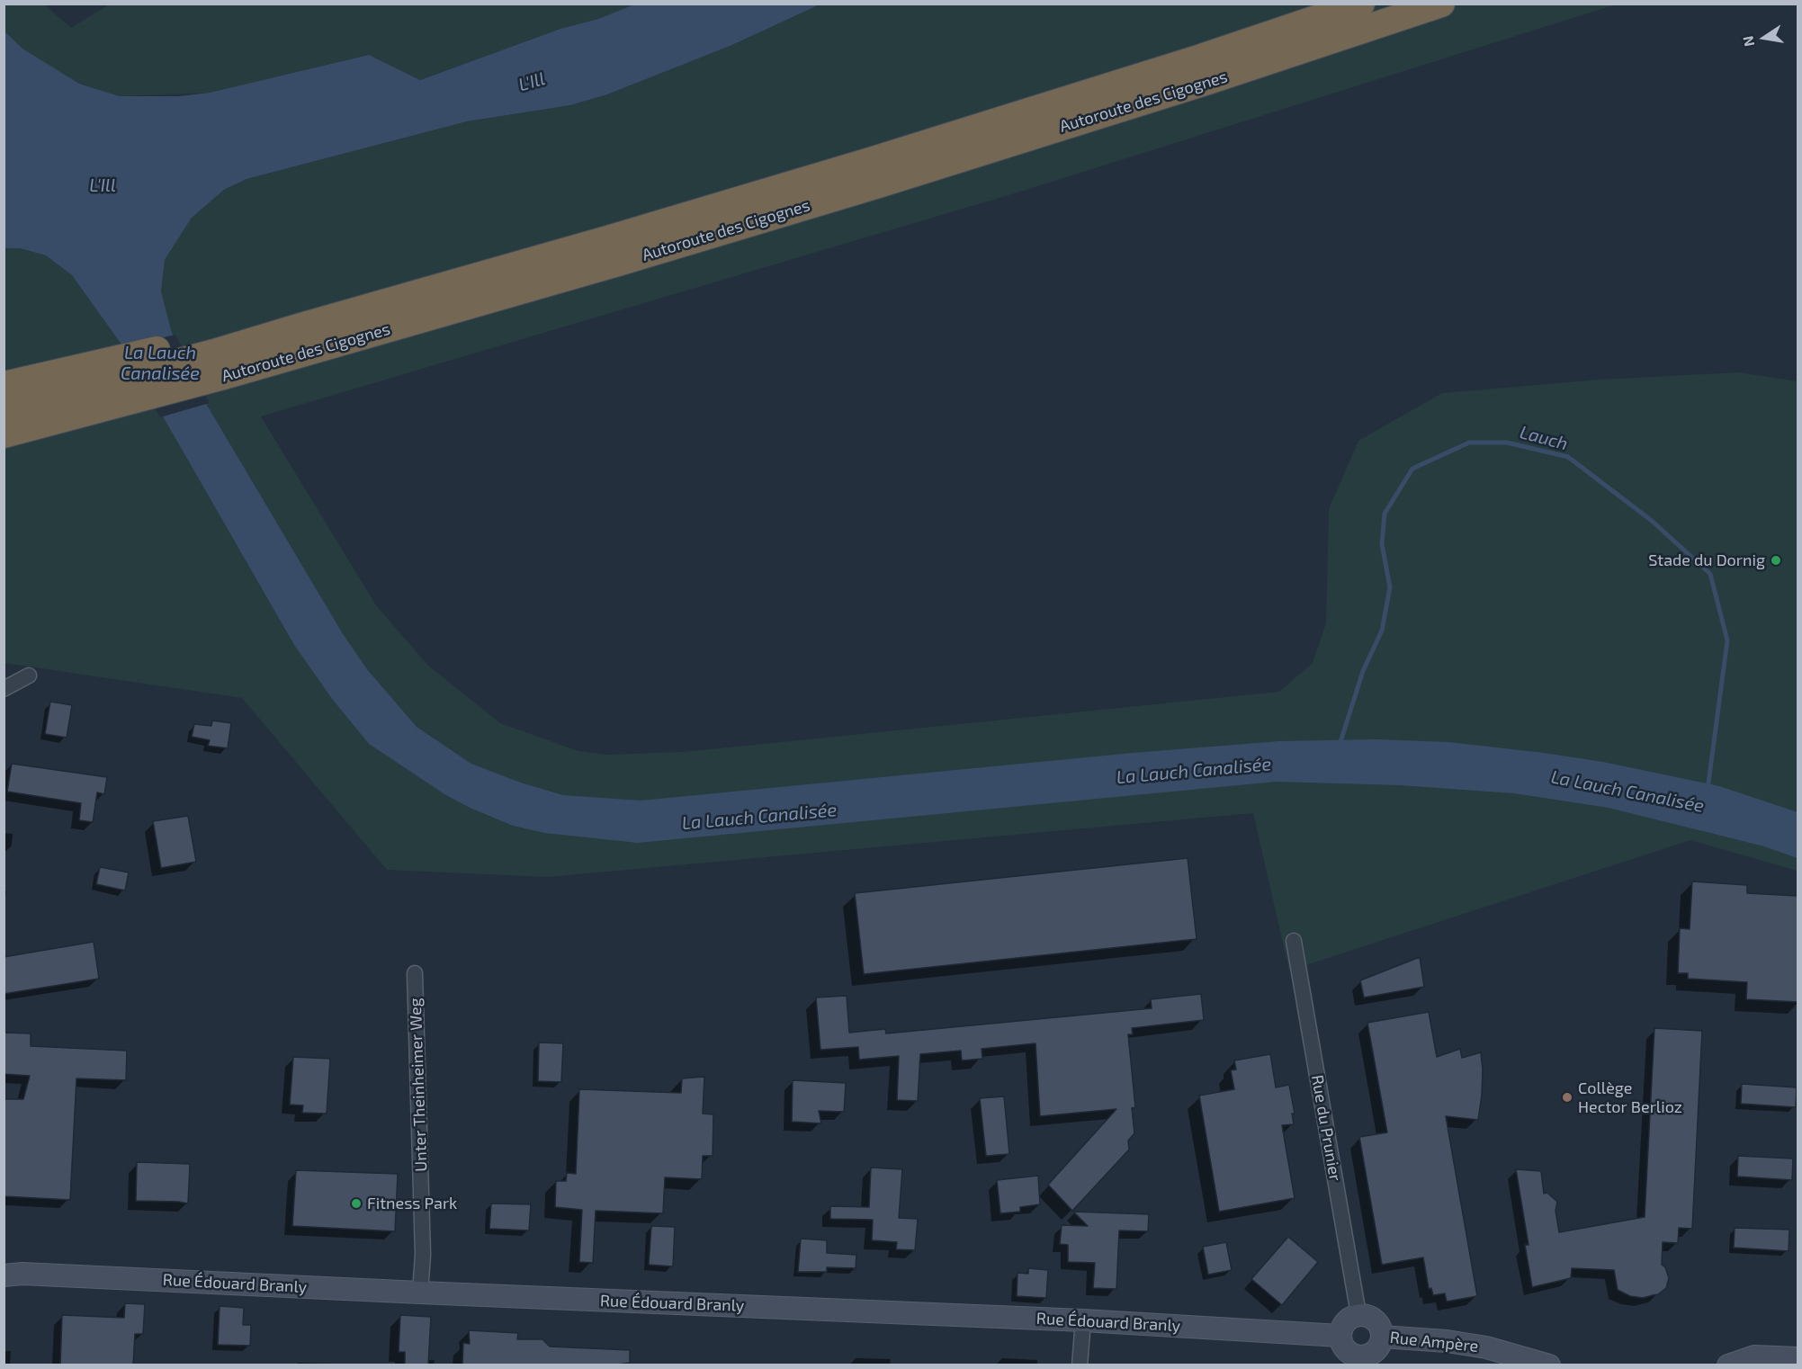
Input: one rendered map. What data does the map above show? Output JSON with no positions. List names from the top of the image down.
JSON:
{
  "streets": {
    "highway": ["Autoroute des Cigognes"],
    "street": [
      "Unter Theinheimer Weg",
      "Rue du Prunier",
      "Rue Édouard Branly",
      "Rue Ampère"
    ]
  },
  "crossings": [
    ["Unter Theinheimer Weg", "Rue Édouard Branly"],
    ["Rue du Prunier", "Rue Édouard Branly"],
    ["Rue du Prunier", "Rue Ampère"],
    ["Rue Édouard Branly", "Rue Ampère"]
  ],
  "water": ["L'Ill", "La Lauch Canalisée", "Lauch"],
  "places": ["Stade du Dornig", "Collège Hector Berlioz", "Fitness Park"],
  "north": "left"
}
